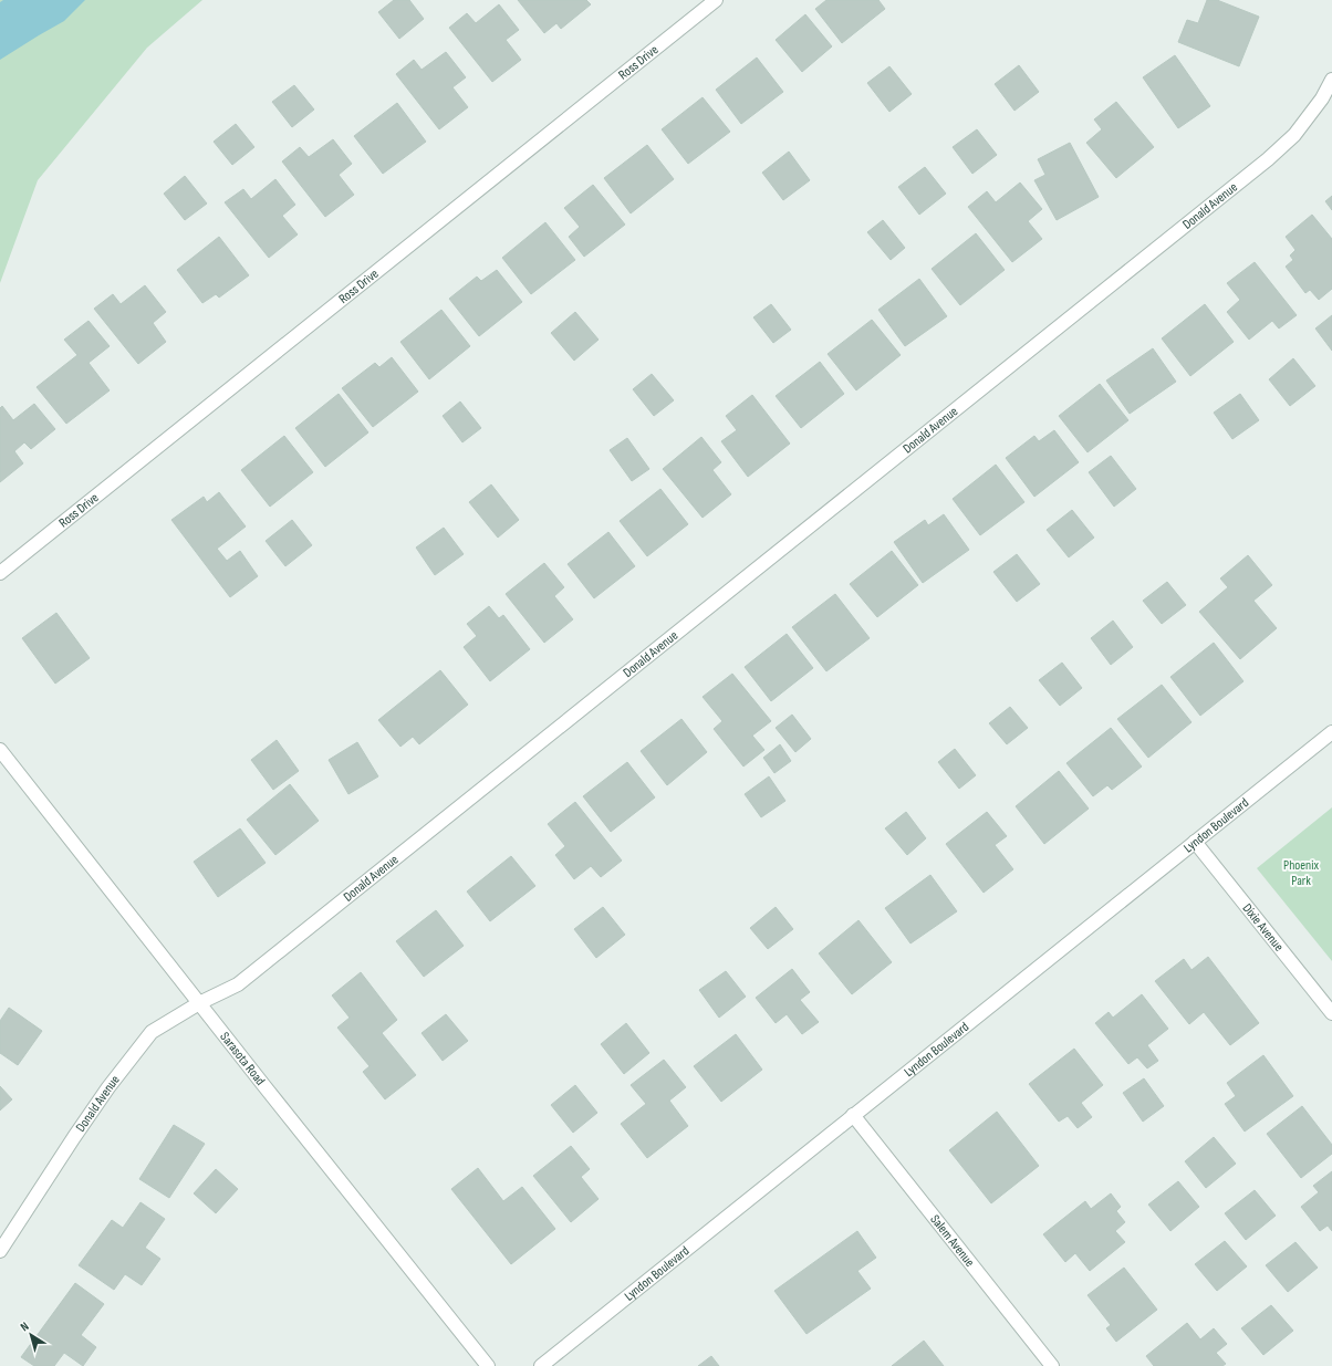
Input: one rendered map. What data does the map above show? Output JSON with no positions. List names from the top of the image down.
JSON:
{
  "streets": {
    "street": [
      "Ross Drive",
      "Donald Avenue",
      "Lyndon Boulevard",
      "Dixie Avenue",
      "Sarasota Road",
      "Salem Avenue"
    ]
  },
  "crossings": [
    ["Donald Avenue", "Sarasota Road"],
    ["Lyndon Boulevard", "Dixie Avenue"],
    ["Lyndon Boulevard", "Salem Avenue"]
  ],
  "parks": ["Phoenix Park"],
  "north": "top left"
}
